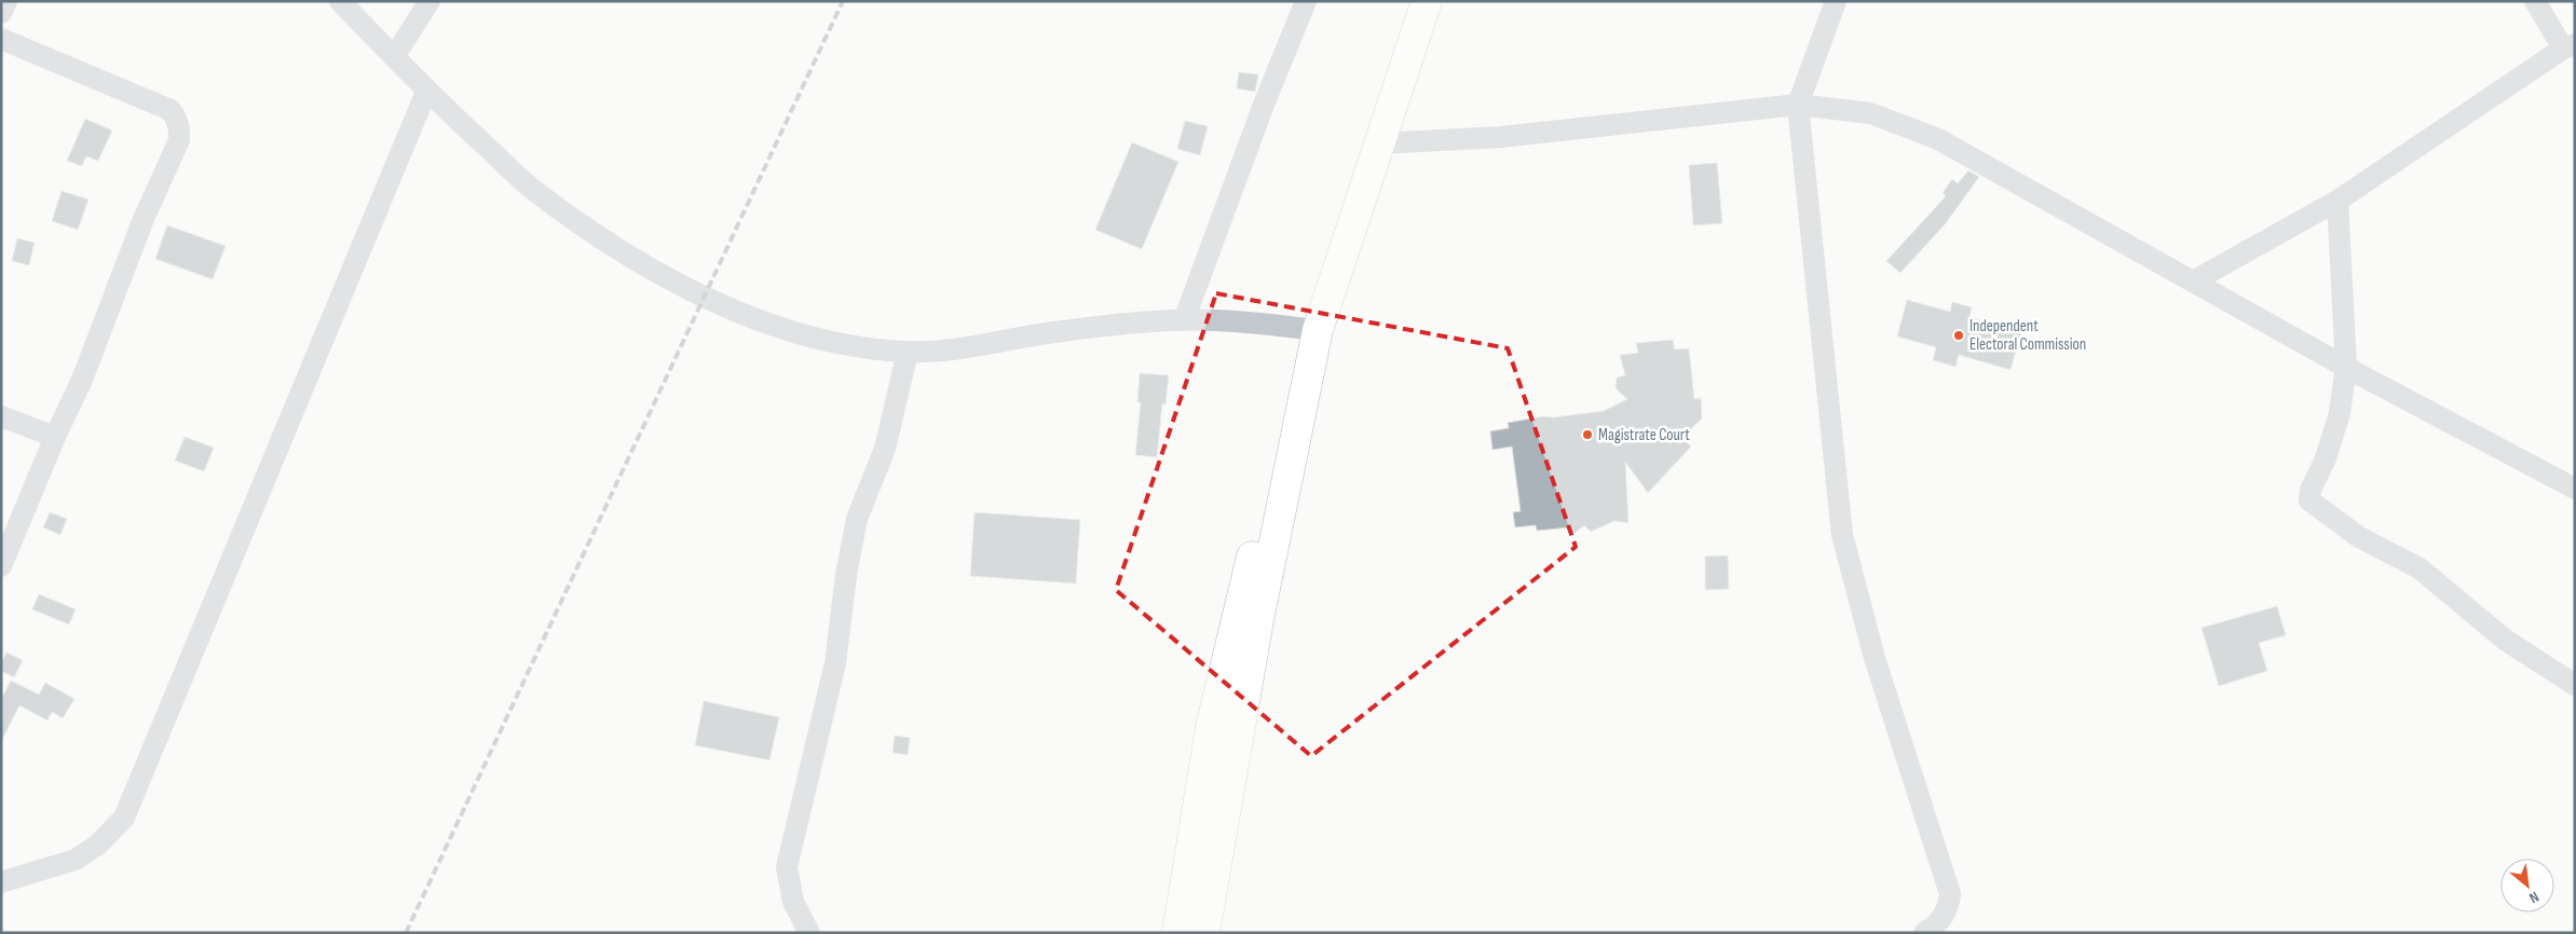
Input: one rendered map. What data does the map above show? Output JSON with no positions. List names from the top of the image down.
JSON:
{
  "places": ["Independent Electoral Commission", "Magistrate Court"],
  "north": "bottom right"
}
